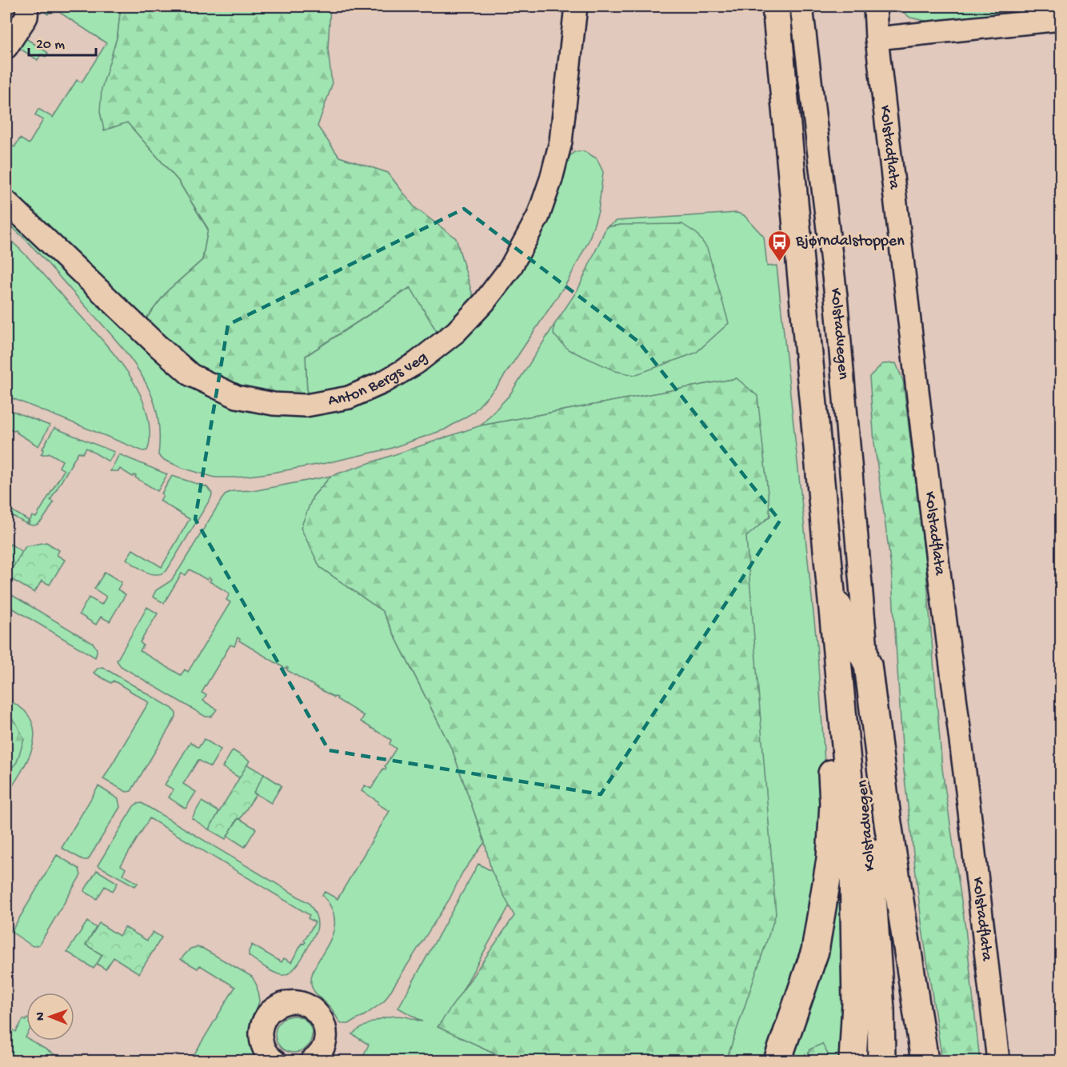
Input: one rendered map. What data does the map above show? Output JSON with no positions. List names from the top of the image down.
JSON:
{
  "streets": {
    "main road": ["Kolstadvegen"],
    "street": ["Kolstadflata", "Anton Bergs veg"]
  },
  "places": {
    "bus stop": ["Bjørndalstoppen"]
  },
  "scale_bar": "20 m",
  "north": "left"
}
